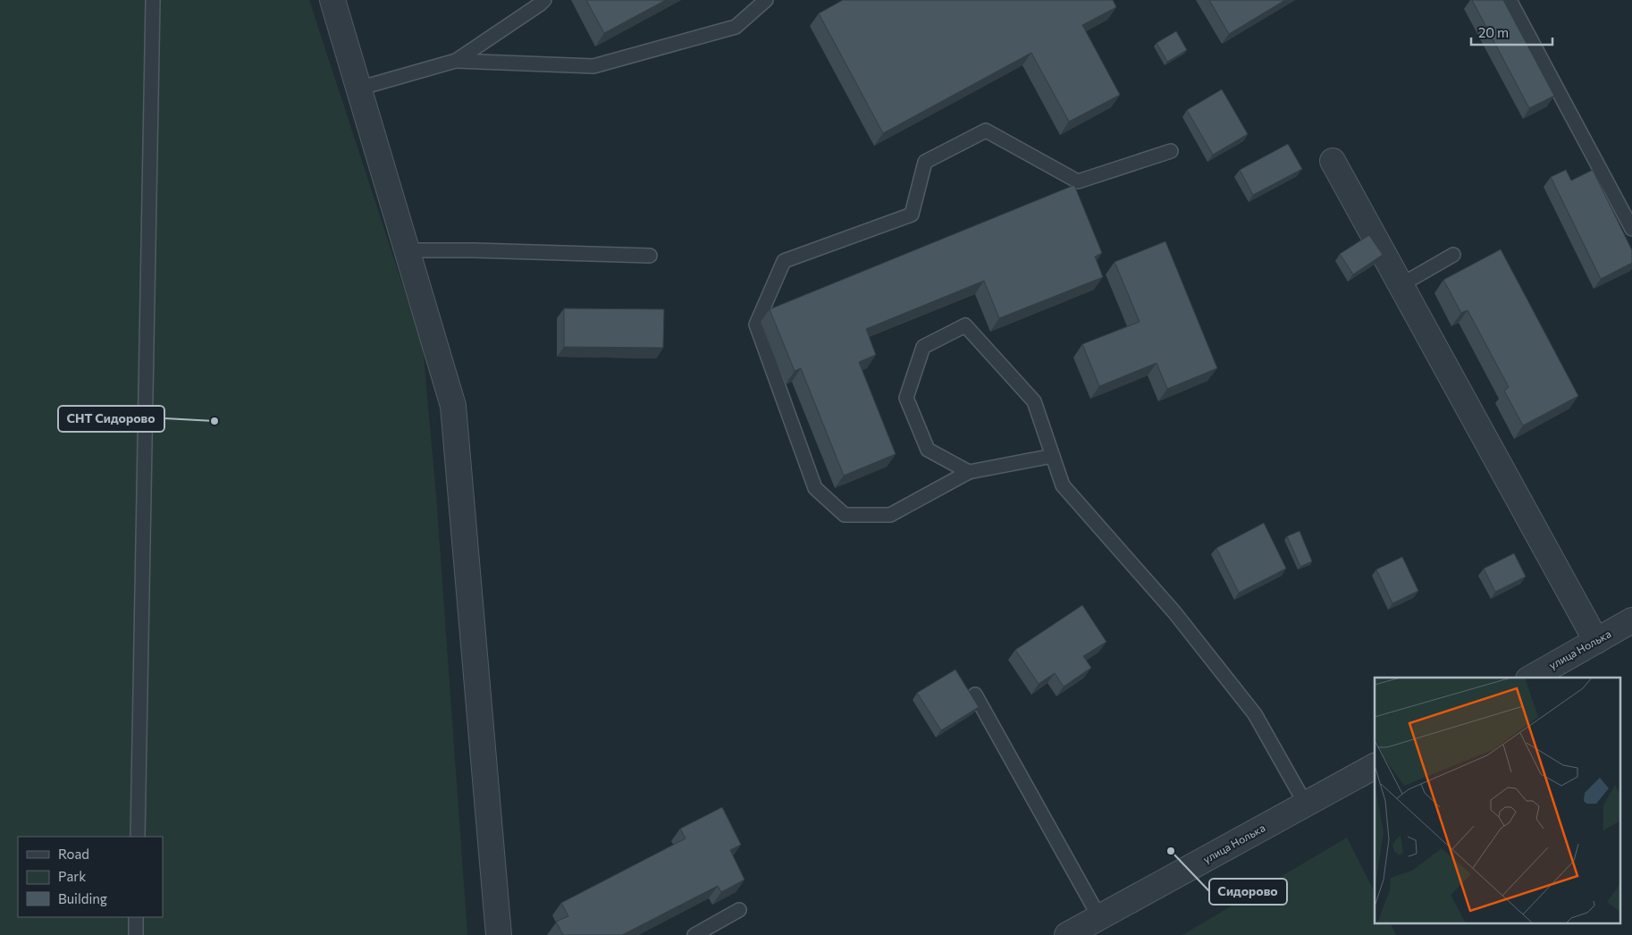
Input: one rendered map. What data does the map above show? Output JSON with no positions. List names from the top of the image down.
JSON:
{
  "streets": {
    "street": ["улица Нолька"]
  },
  "places": ["СНТ Сидорово", "Сидорово"],
  "legend": ["Road", "Park", "Building"],
  "scale_bar": "20 m"
}
